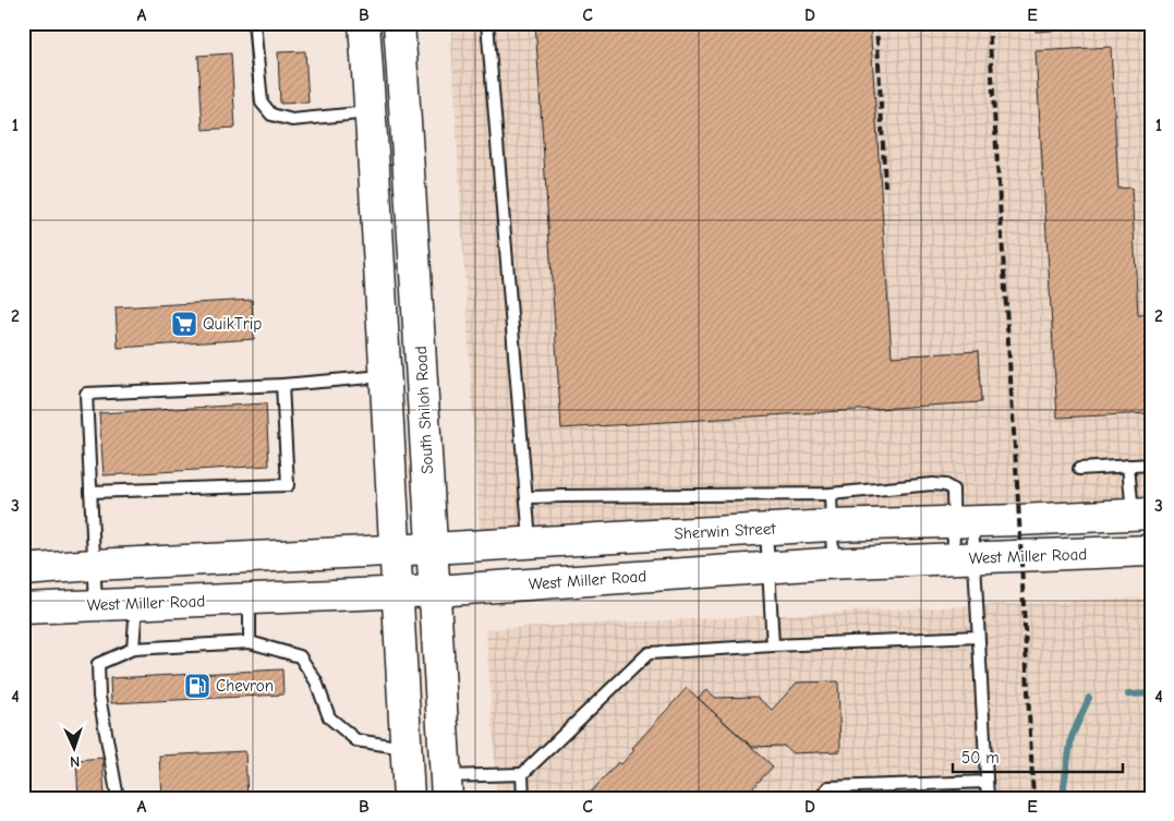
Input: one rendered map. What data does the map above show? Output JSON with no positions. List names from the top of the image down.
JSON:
{
  "streets": {
    "main road": ["South Shiloh Road", "Sherwin Street", "West Miller Road"]
  },
  "crossings": [
    ["South Shiloh Road", "Sherwin Street"],
    ["South Shiloh Road", "West Miller Road"]
  ],
  "places": {
    "supermarket": ["QuikTrip"],
    "fuel station": ["Chevron"]
  },
  "scale_bar": "50 m",
  "north": "bottom",
  "grid": {
    "columns": [
      "A",
      "B",
      "C",
      "D",
      "E"
    ],
    "rows": [
      "1",
      "2",
      "3",
      "4"
    ]
  }
}
